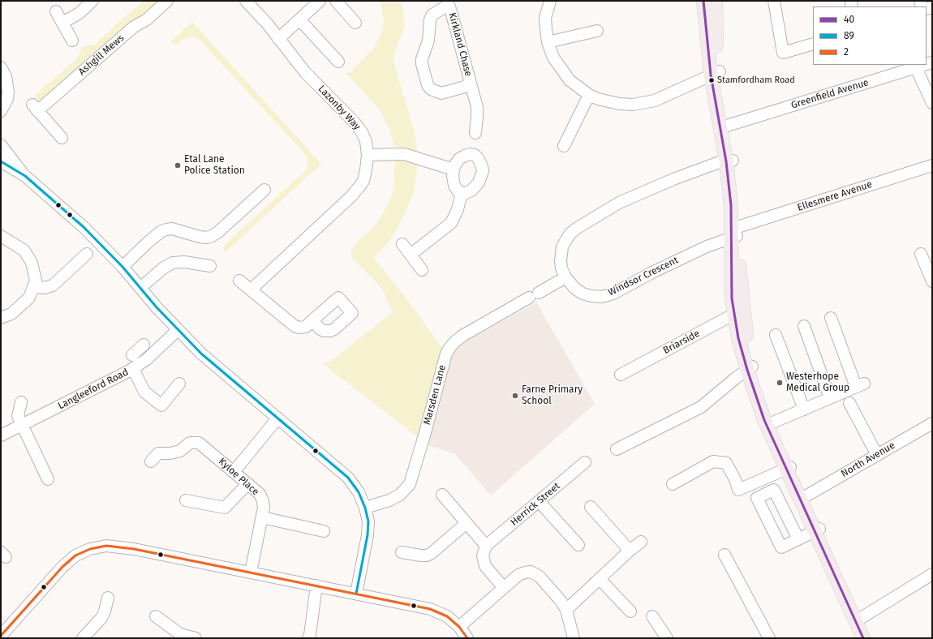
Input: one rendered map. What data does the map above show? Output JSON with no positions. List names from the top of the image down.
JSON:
{
  "streets": {
    "street": [
      "Kirkland Chase",
      "Ashgill Mews",
      "Greenfield Avenue",
      "Lazonby Way",
      "Ellesmere Avenue",
      "Windsor Crescent",
      "Briarside",
      "Langleeford Road",
      "Marsden Lane",
      "North Avenue",
      "Kyloe Place",
      "Herrick Street"
    ]
  },
  "crossings": [
    ["Ellesmere Avenue", "Windsor Crescent"],
    ["Windsor Crescent", "Marsden Lane"]
  ],
  "places": [
    "Stamfordham Road",
    "Etal Lane Police Station",
    "Westerhope Medical Group",
    "Farne Primary School"
  ],
  "lines": ["transit line 40", "transit line 89", "transit line 2"],
  "legend": ["40", "89", "2"]
}
